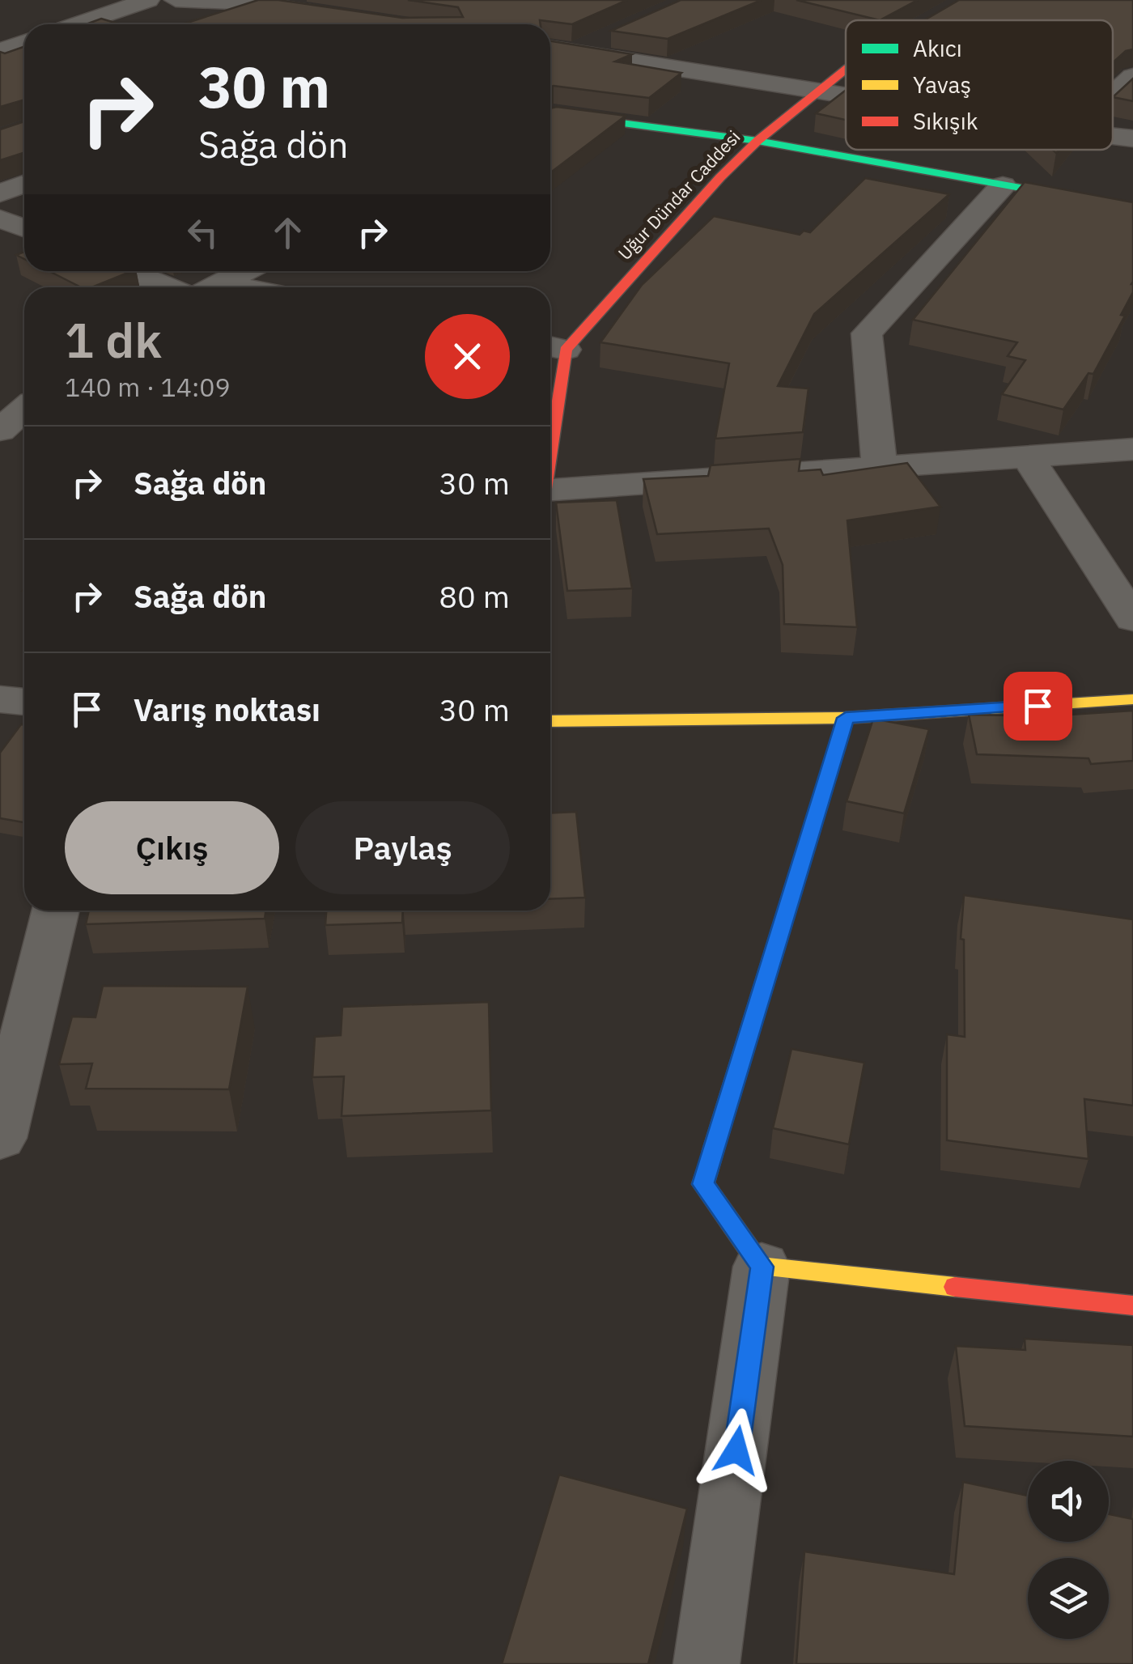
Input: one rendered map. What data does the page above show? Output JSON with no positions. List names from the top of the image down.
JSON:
{
  "streets": {
    "street": ["Uğur Dündar Caddesi"]
  },
  "legend": ["Akıcı", "Yavaş", "Sıkışık"],
  "page": {
    "turn": ["30 m", "Sağa dön"],
    "heading": ["1 dk", "140 m · 14:09"],
    "list": [
      {
        "name": "Sağa dön",
        "value": "30 m"
      },
      {
        "name": "Sağa dön",
        "value": "80 m"
      },
      {
        "name": "Varış noktası",
        "value": "30 m"
      }
    ],
    "buttons": ["Çıkış", "Paylaş"]
  }
}
